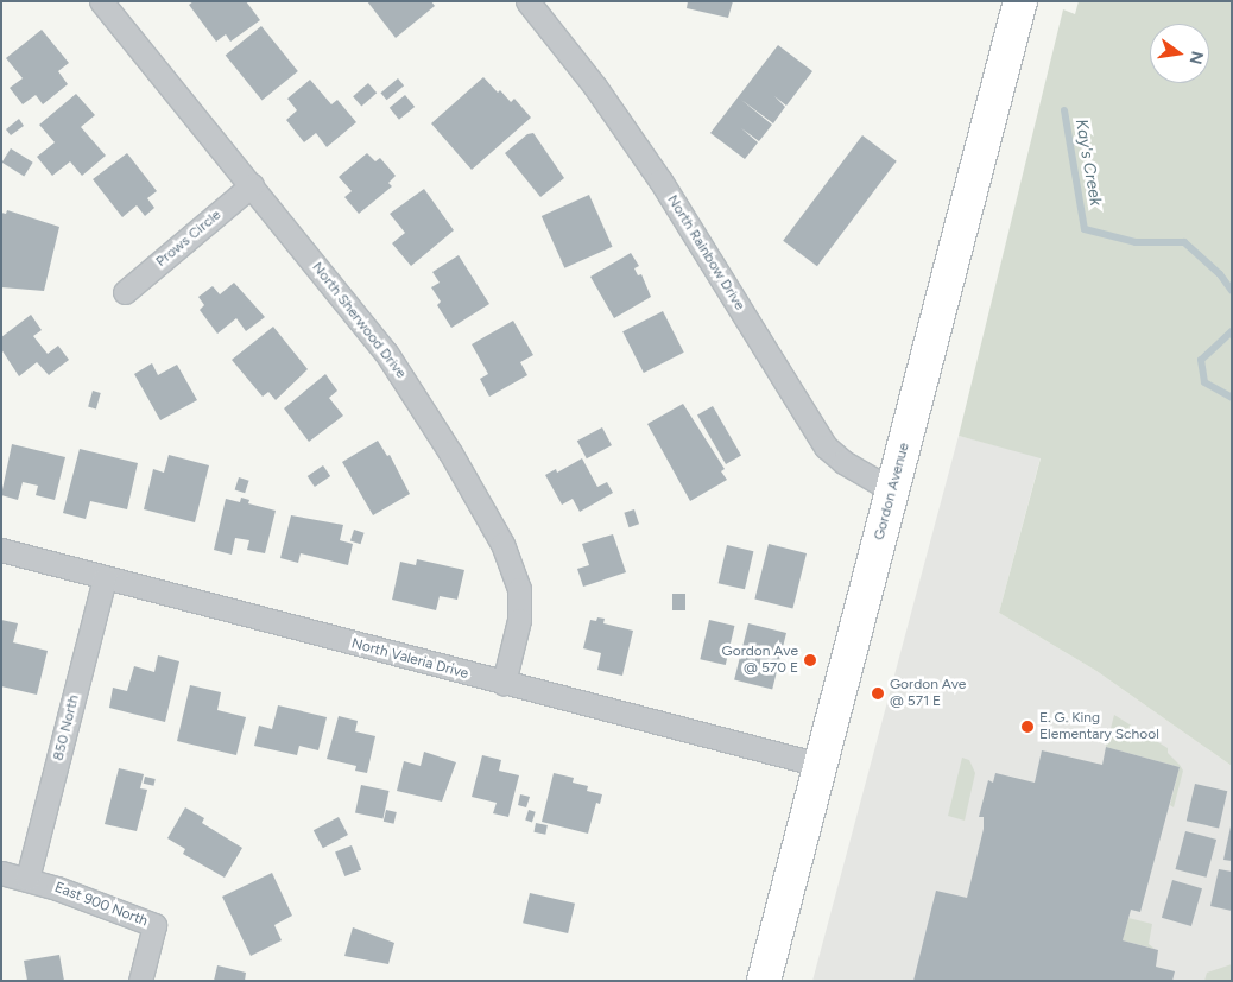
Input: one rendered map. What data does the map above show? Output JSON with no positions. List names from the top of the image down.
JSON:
{
  "streets": {
    "main road": ["Gordon Avenue"],
    "street": [
      "Prows Circle",
      "North Rainbow Drive",
      "North Sherwood Drive",
      "North Valeria Drive",
      "850 North",
      "East 900 North"
    ]
  },
  "crossings": [
    ["Prows Circle", "North Sherwood Drive"],
    ["North Rainbow Drive", "Gordon Avenue"],
    ["North Sherwood Drive", "North Valeria Drive"],
    ["Gordon Avenue", "North Valeria Drive"],
    ["North Valeria Drive", "850 North"],
    ["850 North", "East 900 North"]
  ],
  "water": ["Kay's Creek"],
  "places": ["Gordon Ave @ 570 E", "Gordon Ave @ 571 E", "E. G. King Elementary School"],
  "north": "right"
}
